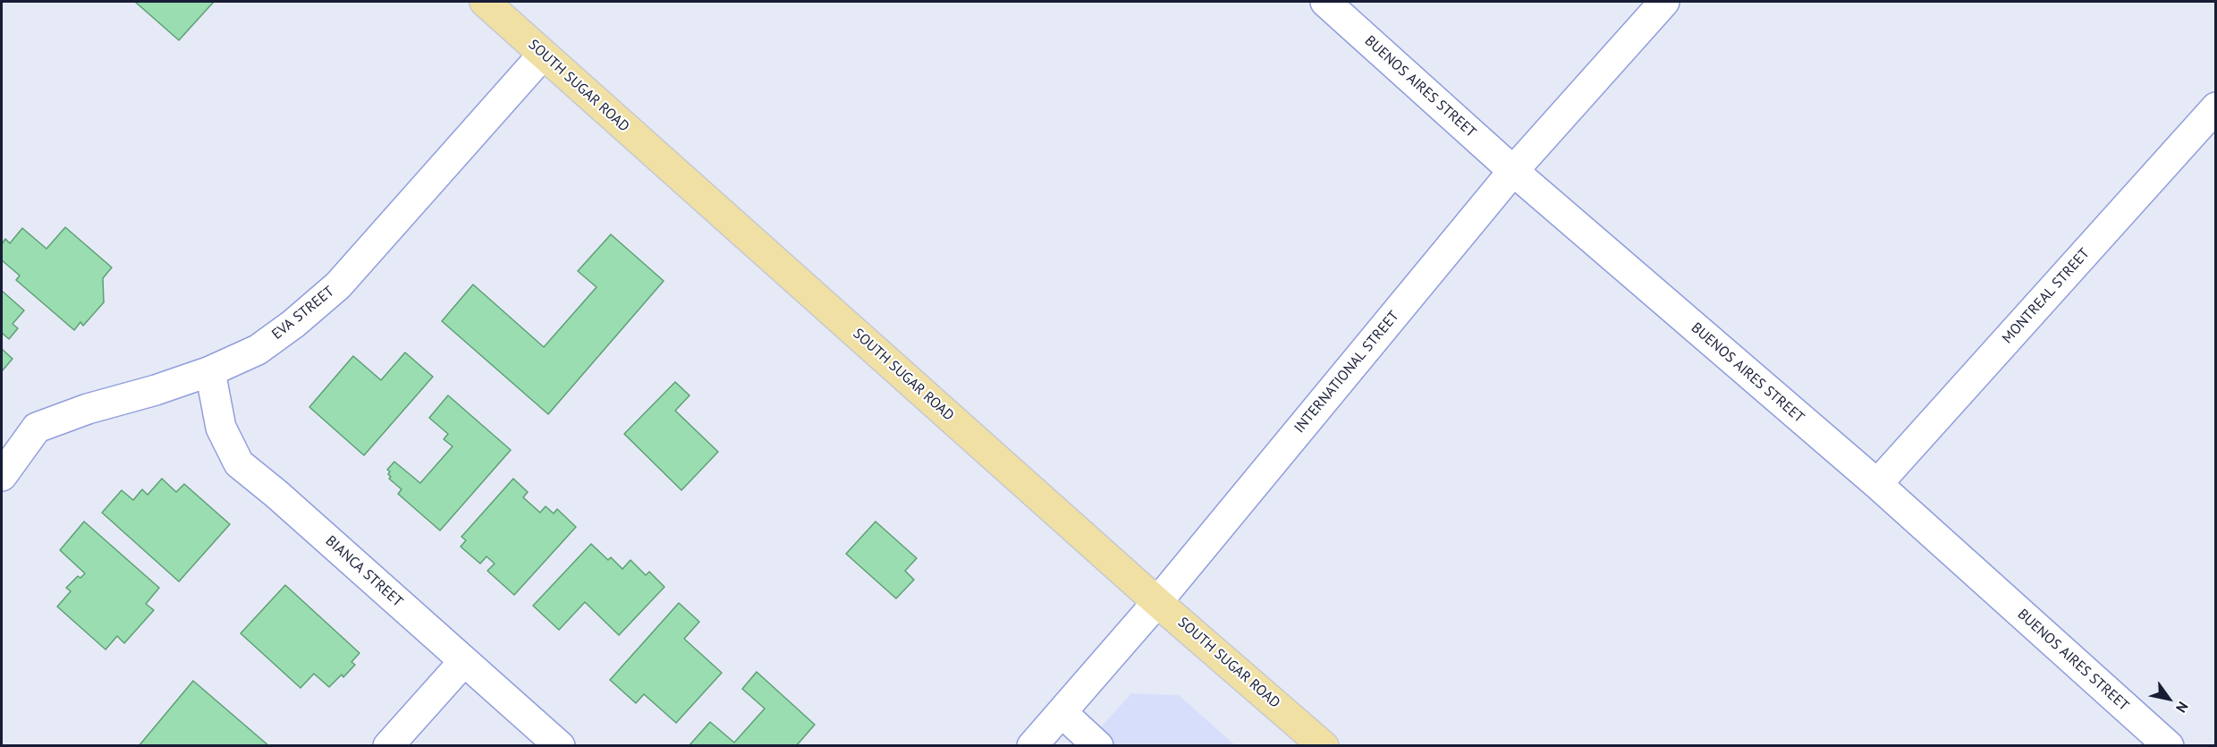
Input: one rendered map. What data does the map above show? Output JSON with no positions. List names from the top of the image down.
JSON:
{
  "streets": {
    "main road": ["SOUTH SUGAR ROAD"],
    "street": [
      "BUENOS AIRES STREET",
      "MONTREAL STREET",
      "EVA STREET",
      "INTERNATIONAL STREET",
      "BIANCA STREET"
    ]
  },
  "crossings": [
    ["SOUTH SUGAR ROAD", "EVA STREET"],
    ["SOUTH SUGAR ROAD", "INTERNATIONAL STREET"],
    ["BUENOS AIRES STREET", "MONTREAL STREET"],
    ["BUENOS AIRES STREET", "INTERNATIONAL STREET"],
    ["EVA STREET", "BIANCA STREET"]
  ],
  "north": "bottom right"
}
